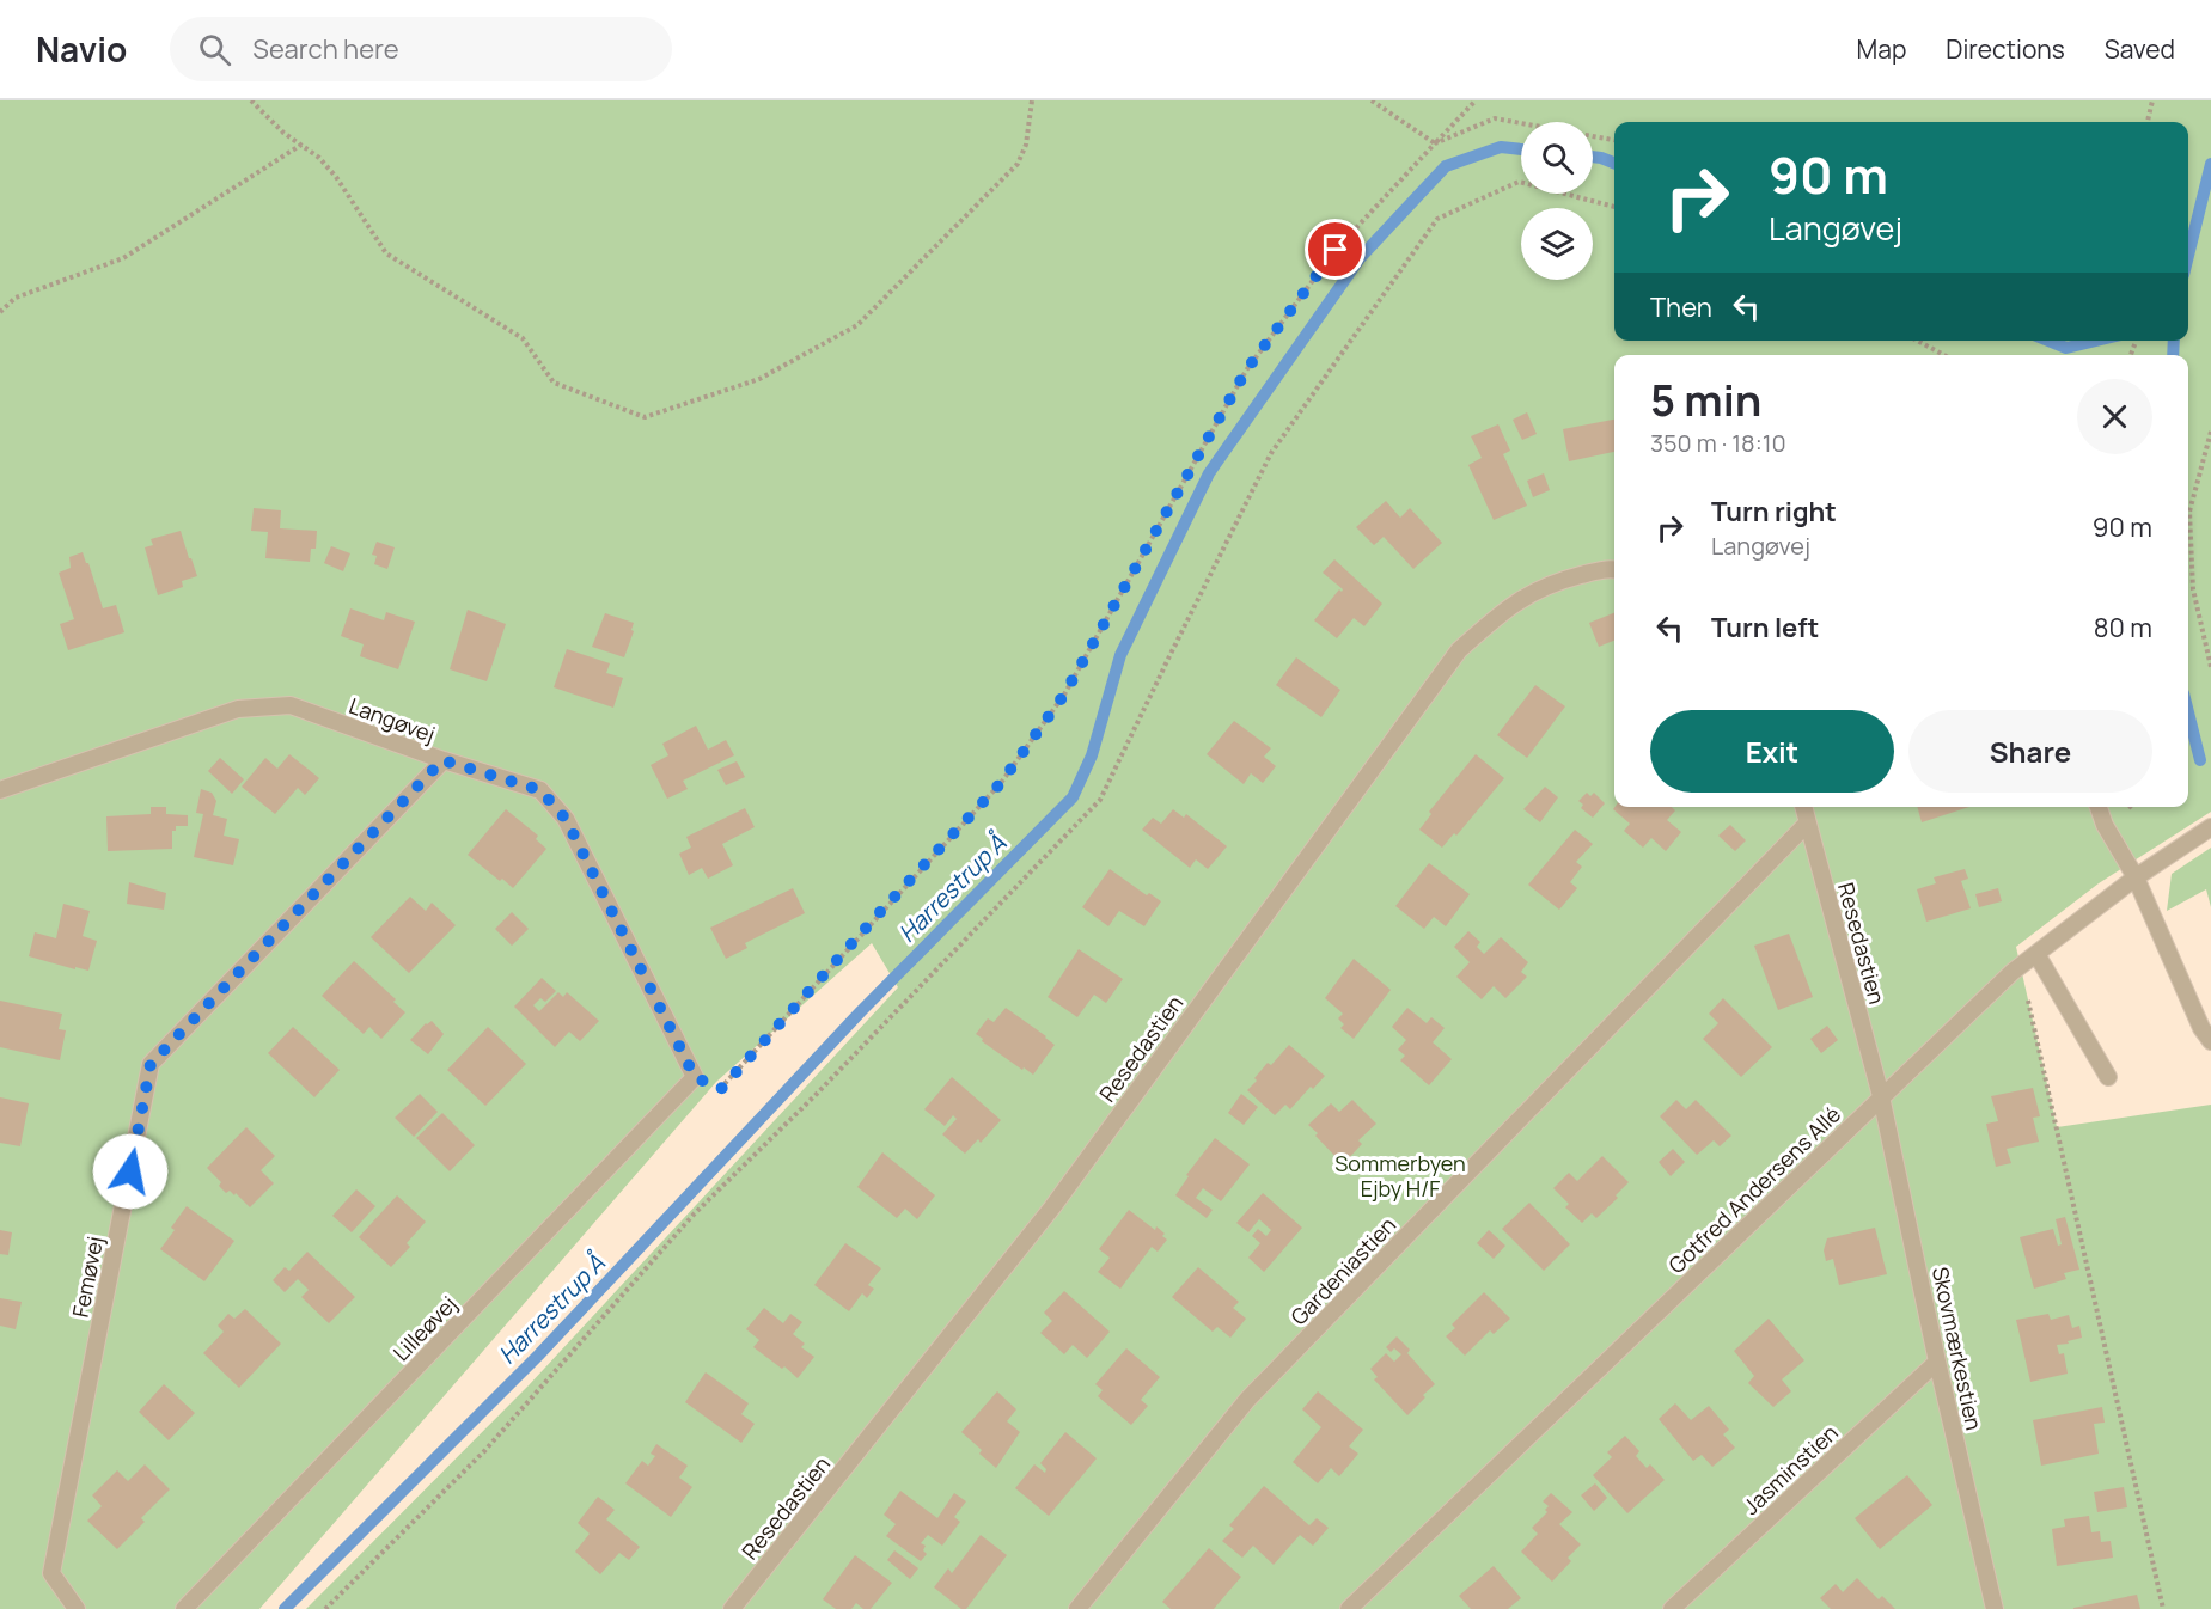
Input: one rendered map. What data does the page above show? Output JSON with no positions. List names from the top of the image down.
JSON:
{
  "streets": {
    "lane": [
      "Langøvej",
      "Resedastien",
      "Gotfred Andersens Allé",
      "Gardeniastien",
      "Femøvej",
      "Lilleøvej",
      "Skovmærkestien",
      "Jasminstien"
    ]
  },
  "crossings": [
    ["Langøvej", "Femøvej"],
    ["Langøvej", "Lilleøvej"],
    ["Resedastien", "Gotfred Andersens Allé"],
    ["Resedastien", "Gardeniastien"],
    ["Resedastien", "Skovmærkestien"],
    ["Gotfred Andersens Allé", "Skovmærkestien"],
    ["Skovmærkestien", "Jasminstien"]
  ],
  "water": ["Harrestrup Å"],
  "parks": ["Sommerbyen Ejby H/F"],
  "page": {
    "header": "Navio",
    "search": "Search here",
    "nav": ["Map", "Directions", "Saved"],
    "turn": ["90 m", "Langøvej"],
    "then": "Then",
    "heading": ["5 min", "350 m · 18:10"],
    "list": [
      {
        "name": "Turn right",
        "note": "Langøvej",
        "value": "90 m"
      },
      {
        "name": "Turn left",
        "value": "80 m"
      }
    ],
    "buttons": ["Exit", "Share"]
  }
}
